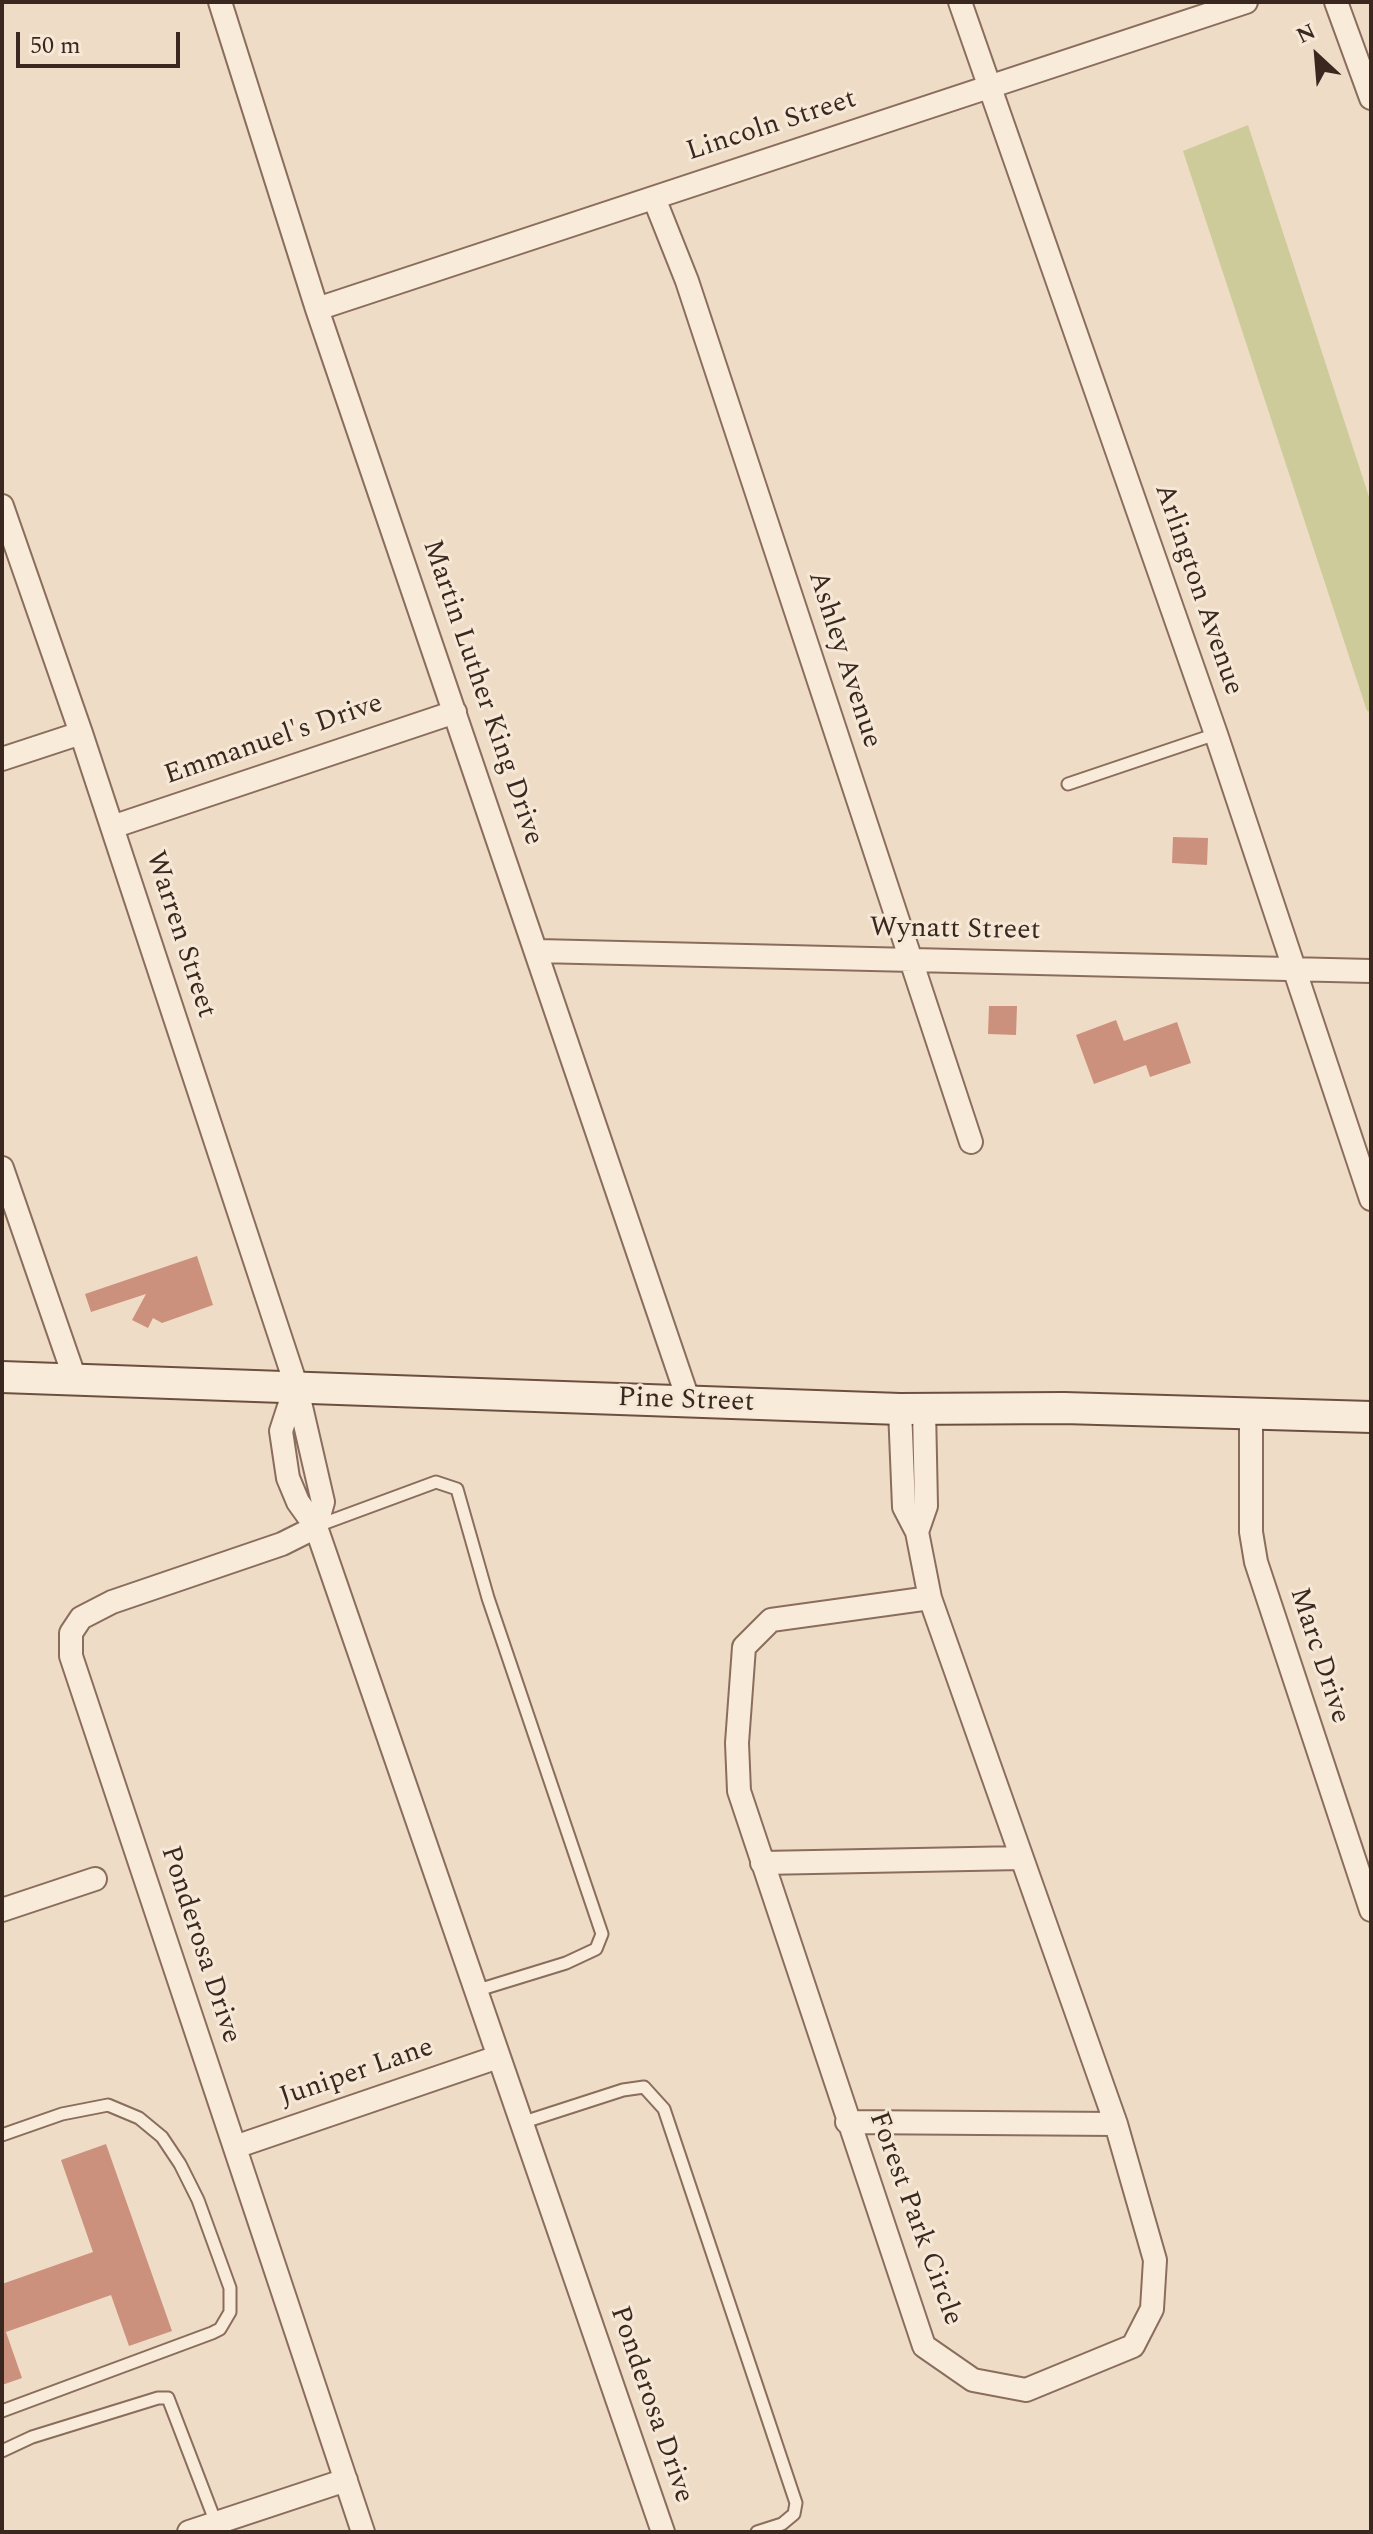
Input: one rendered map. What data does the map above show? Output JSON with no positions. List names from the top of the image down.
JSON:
{
  "streets": {
    "street": [
      "Lincoln Street",
      "Arlington Avenue",
      "Ashley Avenue",
      "Martin Luther King Drive",
      "Emmanuel's Drive",
      "Wynatt Street",
      "Warren Street",
      "Pine Street",
      "Marc Drive",
      "Ponderosa Drive",
      "Juniper Lane",
      "Forest Park Circle"
    ]
  },
  "crossings": [
    ["Lincoln Street", "Arlington Avenue"],
    ["Lincoln Street", "Ashley Avenue"],
    ["Lincoln Street", "Martin Luther King Drive"],
    ["Arlington Avenue", "Wynatt Street"],
    ["Ashley Avenue", "Wynatt Street"],
    ["Martin Luther King Drive", "Emmanuel's Drive"],
    ["Martin Luther King Drive", "Wynatt Street"],
    ["Martin Luther King Drive", "Pine Street"],
    ["Emmanuel's Drive", "Warren Street"],
    ["Warren Street", "Pine Street"],
    ["Warren Street", "Ponderosa Drive"],
    ["Pine Street", "Marc Drive"],
    ["Pine Street", "Ponderosa Drive"],
    ["Pine Street", "Forest Park Circle"],
    ["Ponderosa Drive", "Juniper Lane"]
  ],
  "scale_bar": "50 m",
  "north": "top left"
}
